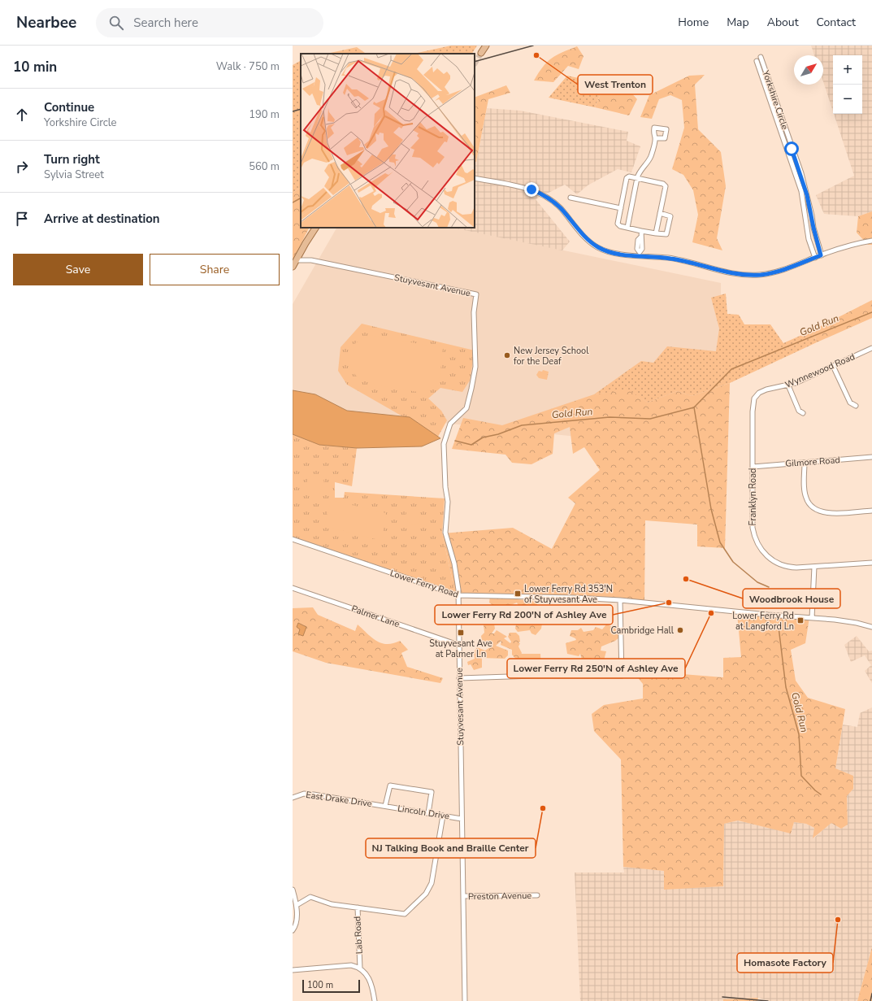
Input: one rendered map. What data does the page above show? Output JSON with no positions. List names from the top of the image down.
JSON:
{
  "streets": {
    "street": [
      "Yorkshire Circle",
      "Stuyvesant Avenue",
      "Wynnewood Road",
      "Gilmore Road",
      "Franklyn Road",
      "Lower Ferry Road",
      "Palmer Lane",
      "East Drake Drive",
      "Lincoln Drive",
      "Preston Avenue",
      "Lab Road"
    ]
  },
  "crossings": [
    ["Stuyvesant Avenue", "Lower Ferry Road"],
    ["Stuyvesant Avenue", "Palmer Lane"],
    ["Stuyvesant Avenue", "Lincoln Drive"],
    ["Stuyvesant Avenue", "Preston Avenue"],
    ["Wynnewood Road", "Franklyn Road"],
    ["Gilmore Road", "Franklyn Road"],
    ["East Drake Drive", "Lincoln Drive"]
  ],
  "water": ["Gold Run"],
  "places": {
    "other": [
      "West Trenton",
      "New Jersey School for the Deaf",
      "Woodbrook House",
      "Lower Ferry Rd 200'N of Ashley Ave",
      "Lower Ferry Rd 250'N of Ashley Ave",
      "Cambridge Hall",
      "NJ Talking Book and Braille Center",
      "Homasote Factory"
    ],
    "transit": ["Lower Ferry Rd 353'N of Stuyvesant Ave", "Lower Ferry Rd at Langford Ln", "Stuyvesant Ave at Palmer Ln"]
  },
  "scale_bar": "100 m",
  "north": "top right",
  "page": {
    "header": "Nearbee",
    "search": "Search here",
    "nav": [
      "Home",
      "Map",
      "About",
      "Contact"
    ],
    "heading": ["10 min", "Walk · 750 m"],
    "map_buttons": ["+", "−"],
    "list": [
      ["Continue", "Yorkshire Circle", "190 m"],
      ["Turn right", "Sylvia Street", "560 m"],
      "Arrive at destination"
    ],
    "buttons": ["Save", "Share"],
    "scale": "100 m"
  }
}
